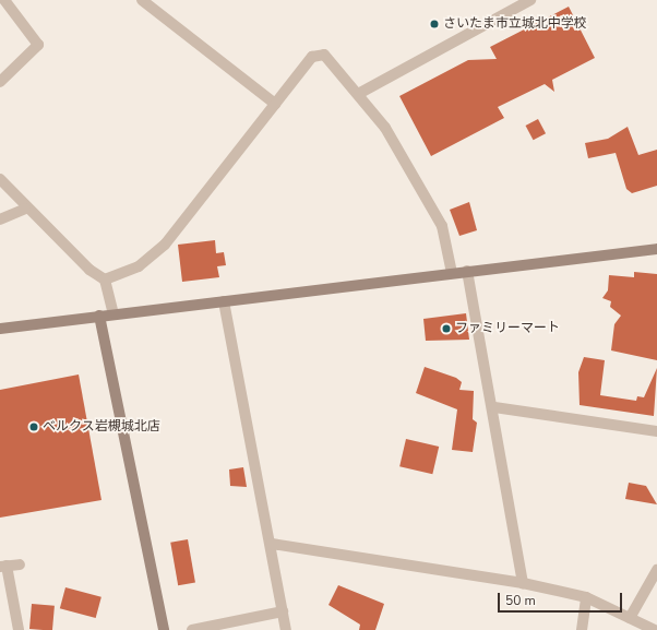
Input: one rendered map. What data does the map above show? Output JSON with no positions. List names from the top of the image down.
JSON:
{
  "places": ["さいたま市立城北中学校", "ファミリーマート", "ベルクス岩槻城北店"],
  "scale_bar": "50 m"
}
